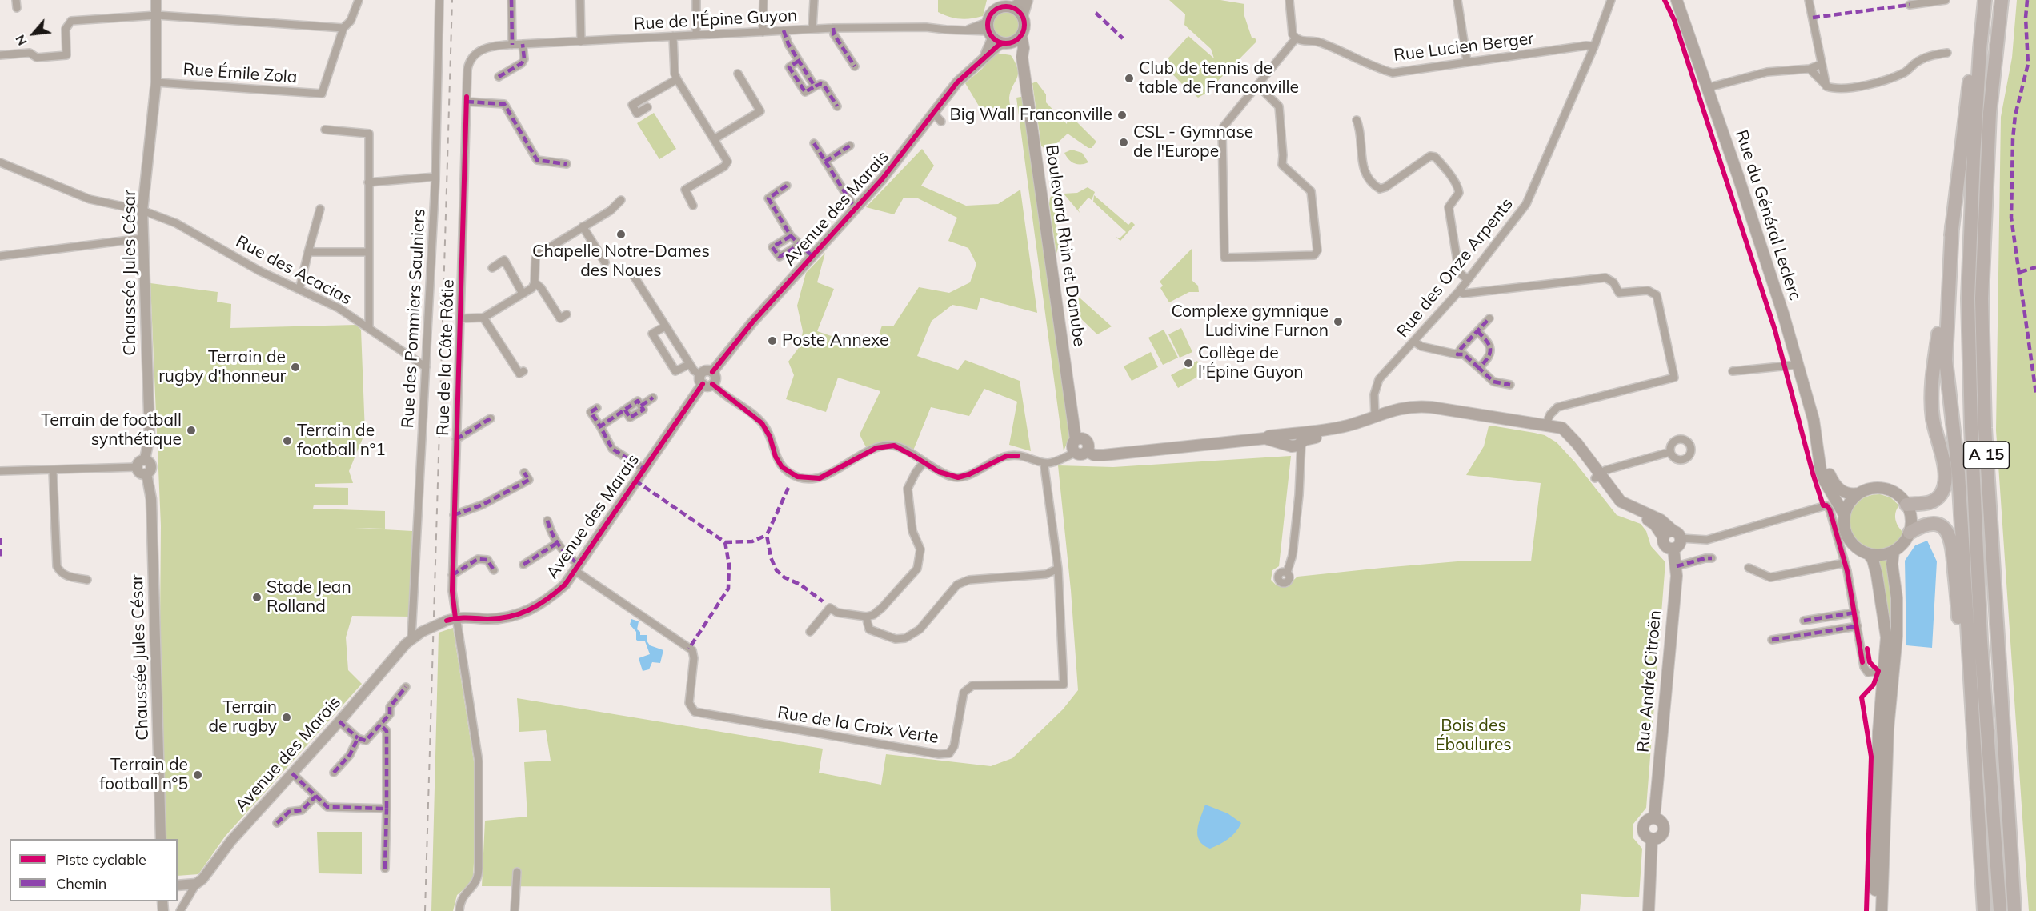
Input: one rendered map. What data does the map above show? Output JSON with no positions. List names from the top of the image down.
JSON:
{
  "streets": {
    "highway": ["A 15"],
    "main road": ["Rue du Général Leclerc", "Boulevard Rhin et Danube", "Rue André Citroën"],
    "street": [
      "Rue de l'Épine Guyon",
      "Rue Lucien Berger",
      "Rue Émile Zola",
      "Avenue des Marais",
      "Rue des Onze Arpents",
      "Rue des Acacias",
      "Chaussée Jules César",
      "Rue des Pommiers Saulniers",
      "Rue de la Côte Rôtie",
      "Rue de la Croix Verte"
    ]
  },
  "crossings": [
    ["Rue de l'Épine Guyon", "Avenue des Marais"],
    ["Rue de l'Épine Guyon", "Boulevard Rhin et Danube"],
    ["Rue de l'Épine Guyon", "Rue de la Côte Rôtie"],
    ["Rue Lucien Berger", "Rue des Onze Arpents"],
    ["Rue Émile Zola", "Chaussée Jules César"],
    ["Avenue des Marais", "Boulevard Rhin et Danube"],
    ["Avenue des Marais", "Rue des Pommiers Saulniers"],
    ["Avenue des Marais", "Rue de la Côte Rôtie"],
    ["Avenue des Marais", "Rue de la Croix Verte"],
    ["Rue des Acacias", "Chaussée Jules César"],
    ["Rue des Acacias", "Rue des Pommiers Saulniers"]
  ],
  "parks": ["Bois des Éboulures"],
  "places": [
    "Club de tennis de table de Franconville",
    "Big Wall Franconville",
    "CSL - Gymnase de l'Europe",
    "Chapelle Notre-Dames des Noues",
    "Complexe gymnique Ludivine Furnon",
    "Poste Annexe",
    "Collège de l'Épine Guyon",
    "Terrain de rugby d'honneur",
    "Terrain de football synthétique",
    "Terrain de football n°1",
    "Stade Jean Rolland",
    "Terrain de rugby",
    "Terrain de football n°5"
  ],
  "legend": ["Piste cyclable", "Chemin"],
  "north": "bottom left"
}
